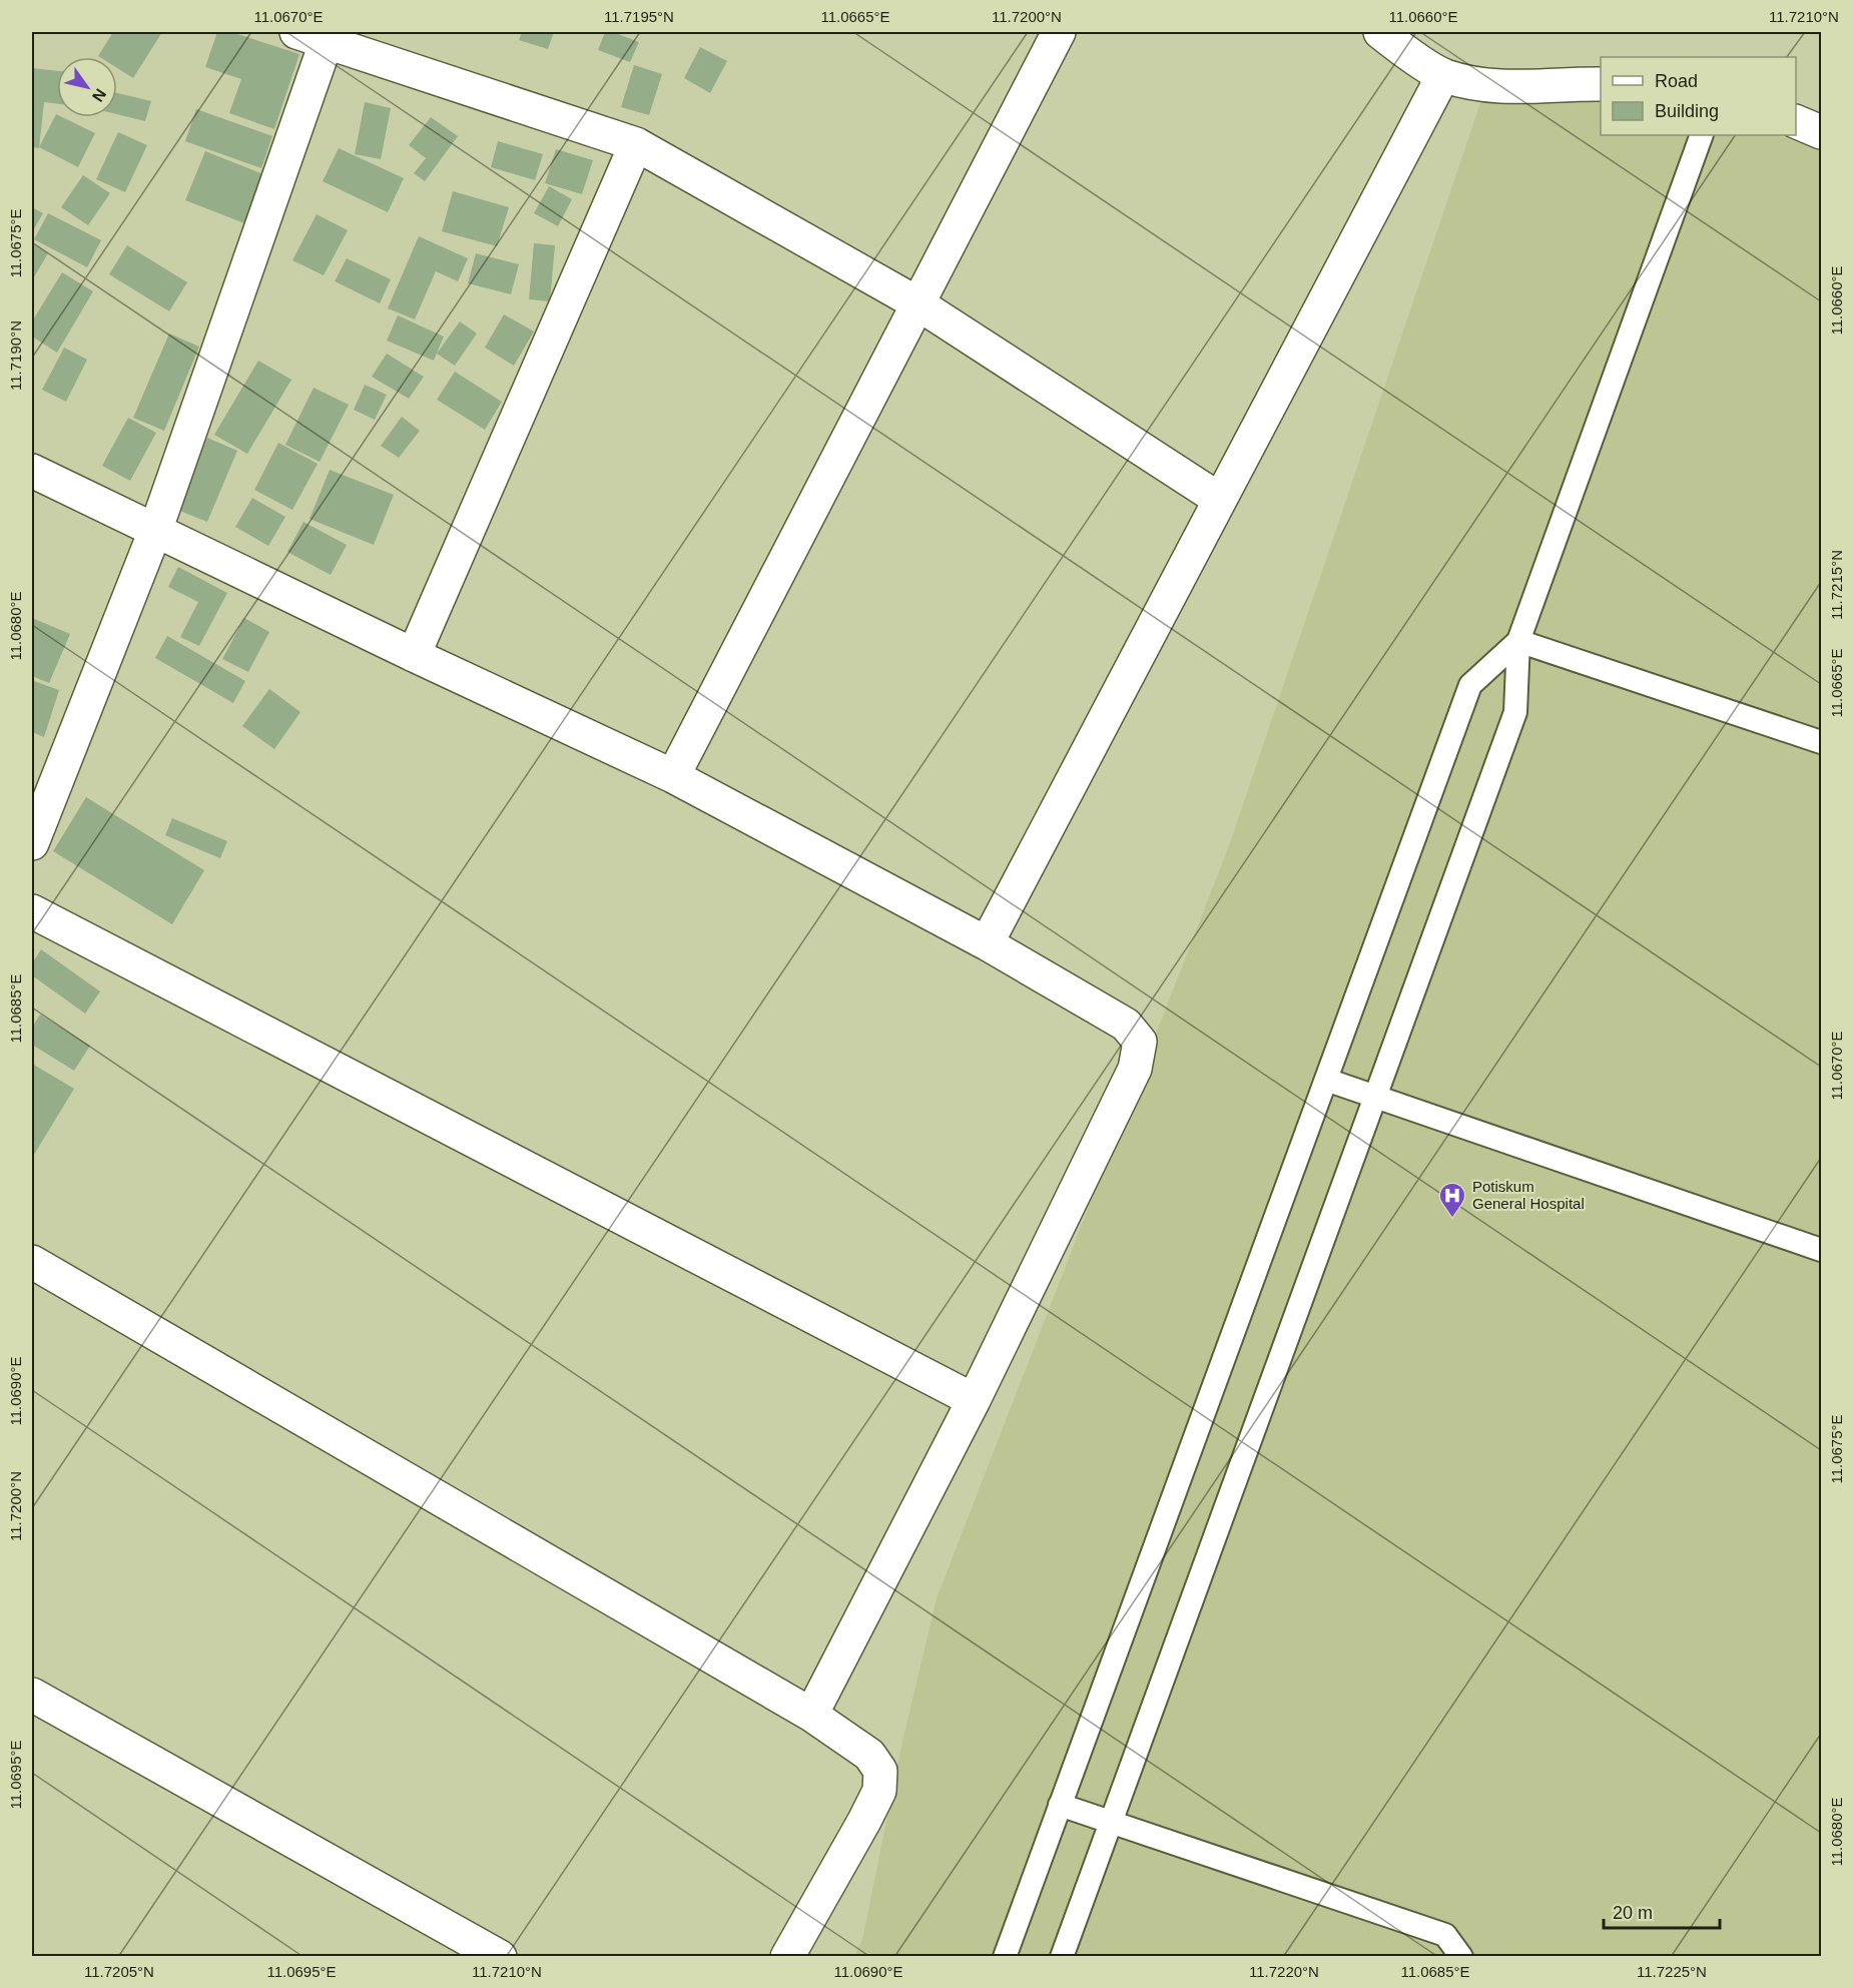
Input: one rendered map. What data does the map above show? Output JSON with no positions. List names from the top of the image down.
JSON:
{
  "places": {
    "hospital": ["Potiskum General Hospital"]
  },
  "legend": ["Road", "Building"],
  "scale_bar": "20 m",
  "north": "bottom right",
  "coordinates": [
    "11.0670°E",
    "11.7195°N",
    "11.0665°E",
    "11.7200°N",
    "11.0660°E",
    "11.7210°N",
    "11.0675°E",
    "11.7190°N",
    "11.7215°N",
    "11.0680°E",
    "11.0685°E",
    "11.0690°E",
    "11.0695°E",
    "11.7205°N",
    "11.7220°N",
    "11.7225°N"
  ]
}
